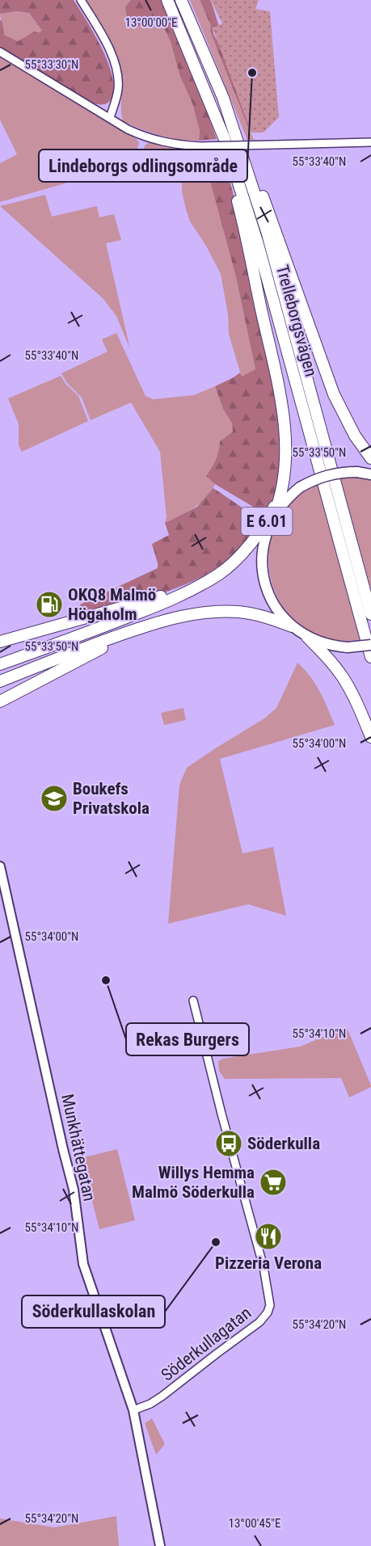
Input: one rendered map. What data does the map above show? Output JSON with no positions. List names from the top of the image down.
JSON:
{
  "streets": {
    "highway": ["Trelleborgsvägen", "E 6.01"],
    "main road": ["Munkhättegatan"],
    "street": ["Söderkullagatan"]
  },
  "crossings": [
    ["Munkhättegatan", "Söderkullagatan"]
  ],
  "places": {
    "other": ["Lindeborgs odlingsområde", "Rekas Burgers", "Söderkullaskolan"],
    "fuel station": ["OKQ8 Malmö Högaholm"],
    "school or university": ["Boukefs Privatskola"],
    "bus stop": ["Söderkulla"],
    "supermarket": ["Willys Hemma Malmö Söderkulla"],
    "restaurant": ["Pizzeria Verona"]
  },
  "coordinates": [
    "13°00'00\"E",
    "55°33'30\"N",
    "55°33'40\"N",
    "55°33'50\"N",
    "55°34'00\"N",
    "55°34'10\"N",
    "55°34'20\"N",
    "13°00'45\"E"
  ]
}
